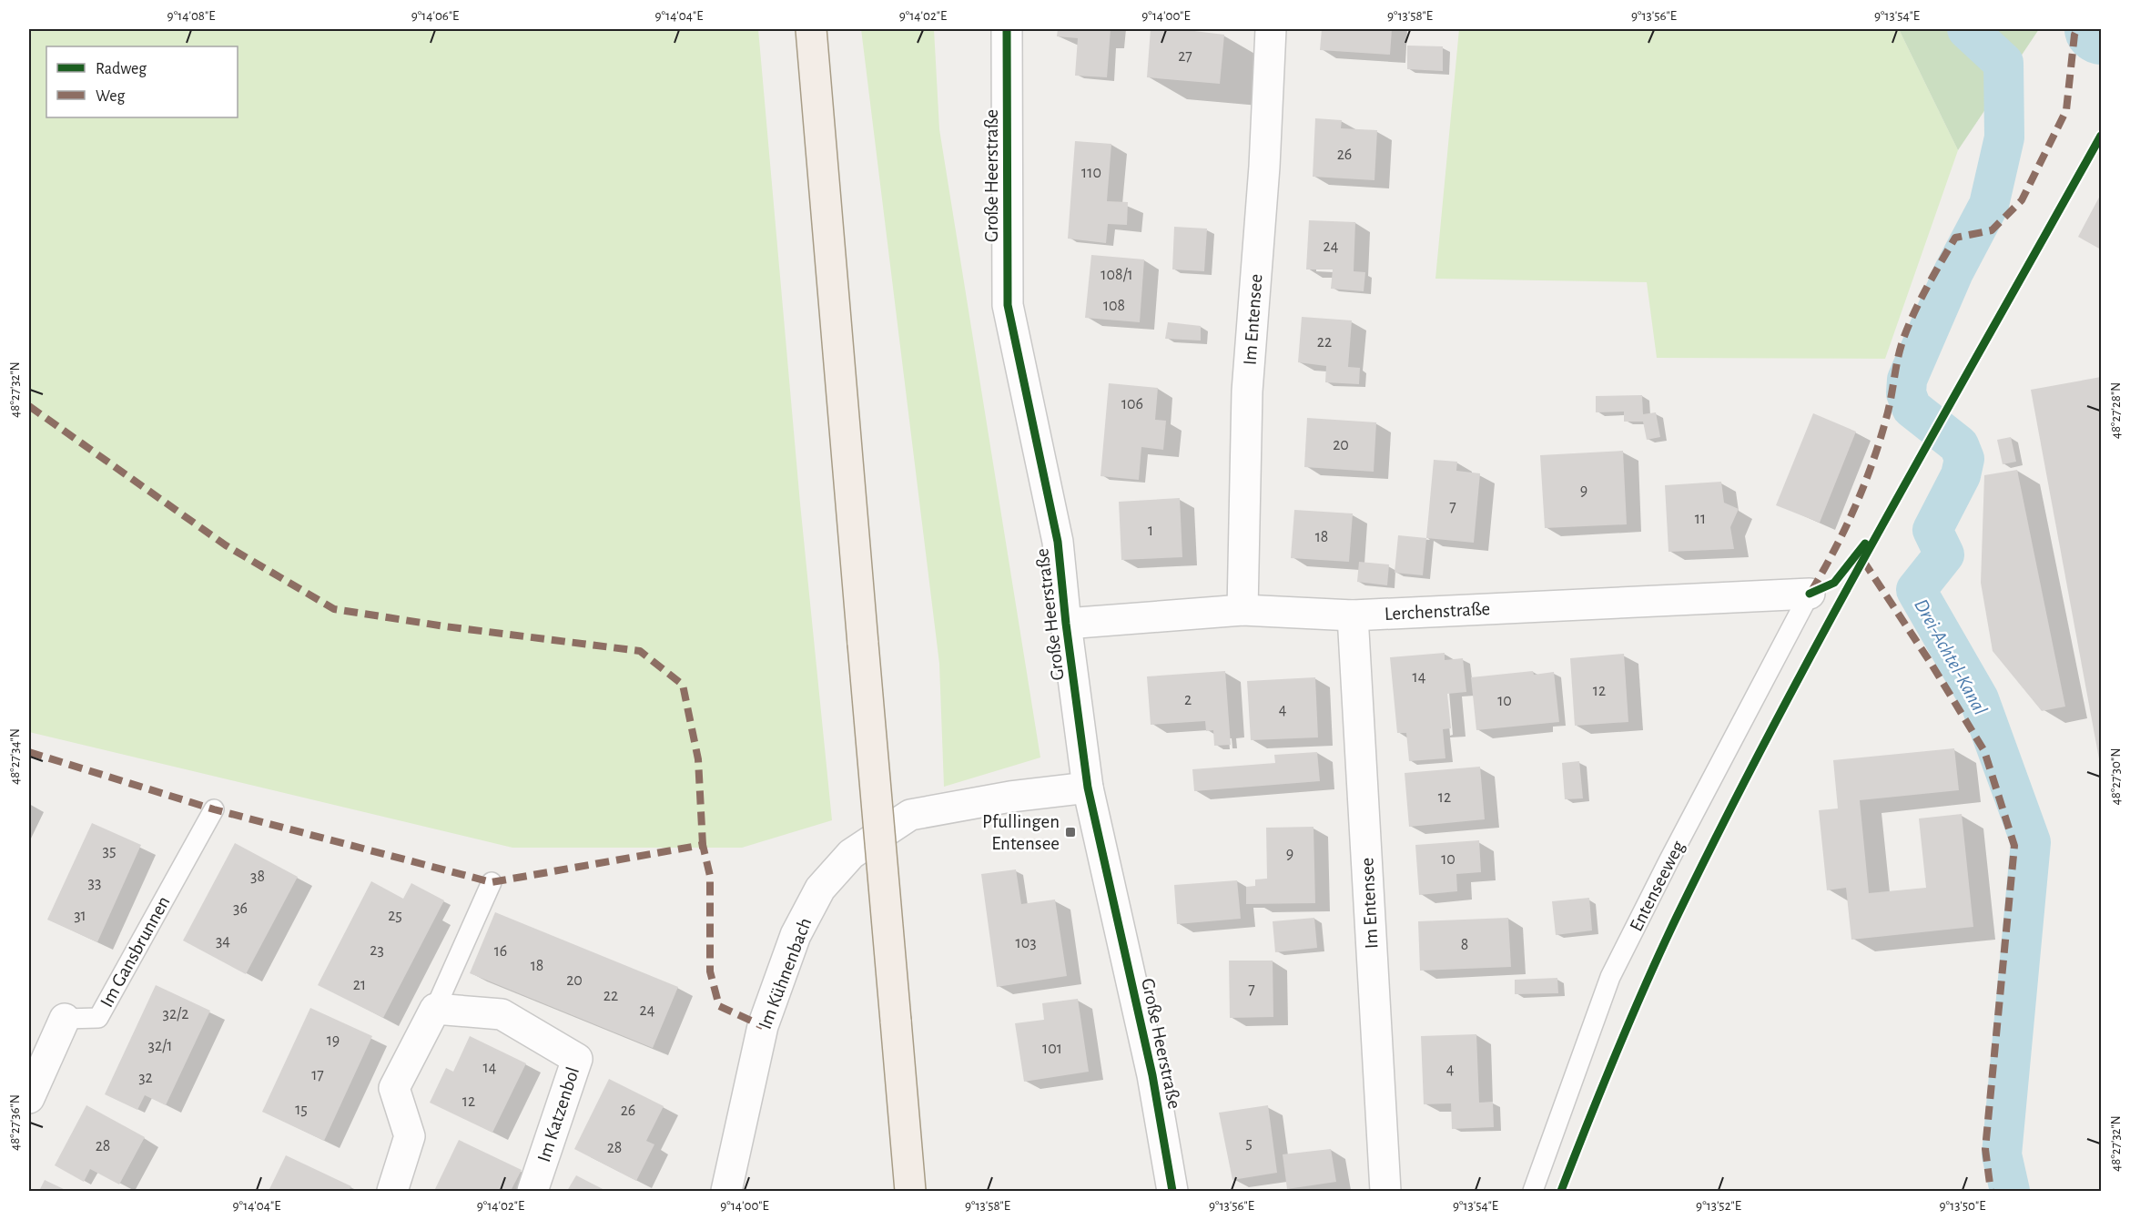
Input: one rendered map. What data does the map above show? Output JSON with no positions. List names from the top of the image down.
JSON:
{
  "streets": {
    "street": [
      "Große Heerstraße",
      "Im Entensee",
      "Lerchenstraße",
      "Im Gansbrunnen",
      "Im Kühnenbach",
      "Im Katzenbol"
    ],
    "lane": ["Entenseeweg"]
  },
  "crossings": [
    ["Große Heerstraße", "Lerchenstraße"],
    ["Große Heerstraße", "Im Kühnenbach"],
    ["Im Entensee", "Lerchenstraße"],
    ["Lerchenstraße", "Entenseeweg"]
  ],
  "water": ["Drei-Achtel-Kanal"],
  "places": {
    "transit": ["Pfullingen Entensee"]
  },
  "house_numbers": [
    "27",
    "26",
    "110",
    "24",
    "108/1",
    "108",
    "22",
    "106",
    "20",
    "9",
    "7",
    "11",
    "1",
    "18",
    "14",
    "12",
    "2",
    "10",
    "4",
    "12",
    "35",
    "9",
    "10",
    "38",
    "33",
    "36",
    "31",
    "25",
    "34",
    "103",
    "8",
    "23",
    "16",
    "18",
    "20",
    "21",
    "7",
    "22",
    "24",
    "32/2",
    "19",
    "32/1",
    "101",
    "14",
    "4",
    "17",
    "32",
    "12",
    "15",
    "26",
    "5",
    "28",
    "28"
  ],
  "legend": ["Radweg", "Weg"],
  "coordinates": [
    "9°14'08\"E",
    "9°14'06\"E",
    "9°14'04\"E",
    "9°14'02\"E",
    "9°14'00\"E",
    "9°13'58\"E",
    "9°13'56\"E",
    "9°13'54\"E",
    "48°27'32\"N",
    "48°27'28\"N",
    "48°27'34\"N",
    "48°27'30\"N",
    "48°27'36\"N",
    "9°13'52\"E",
    "9°13'50\"E"
  ]
}
